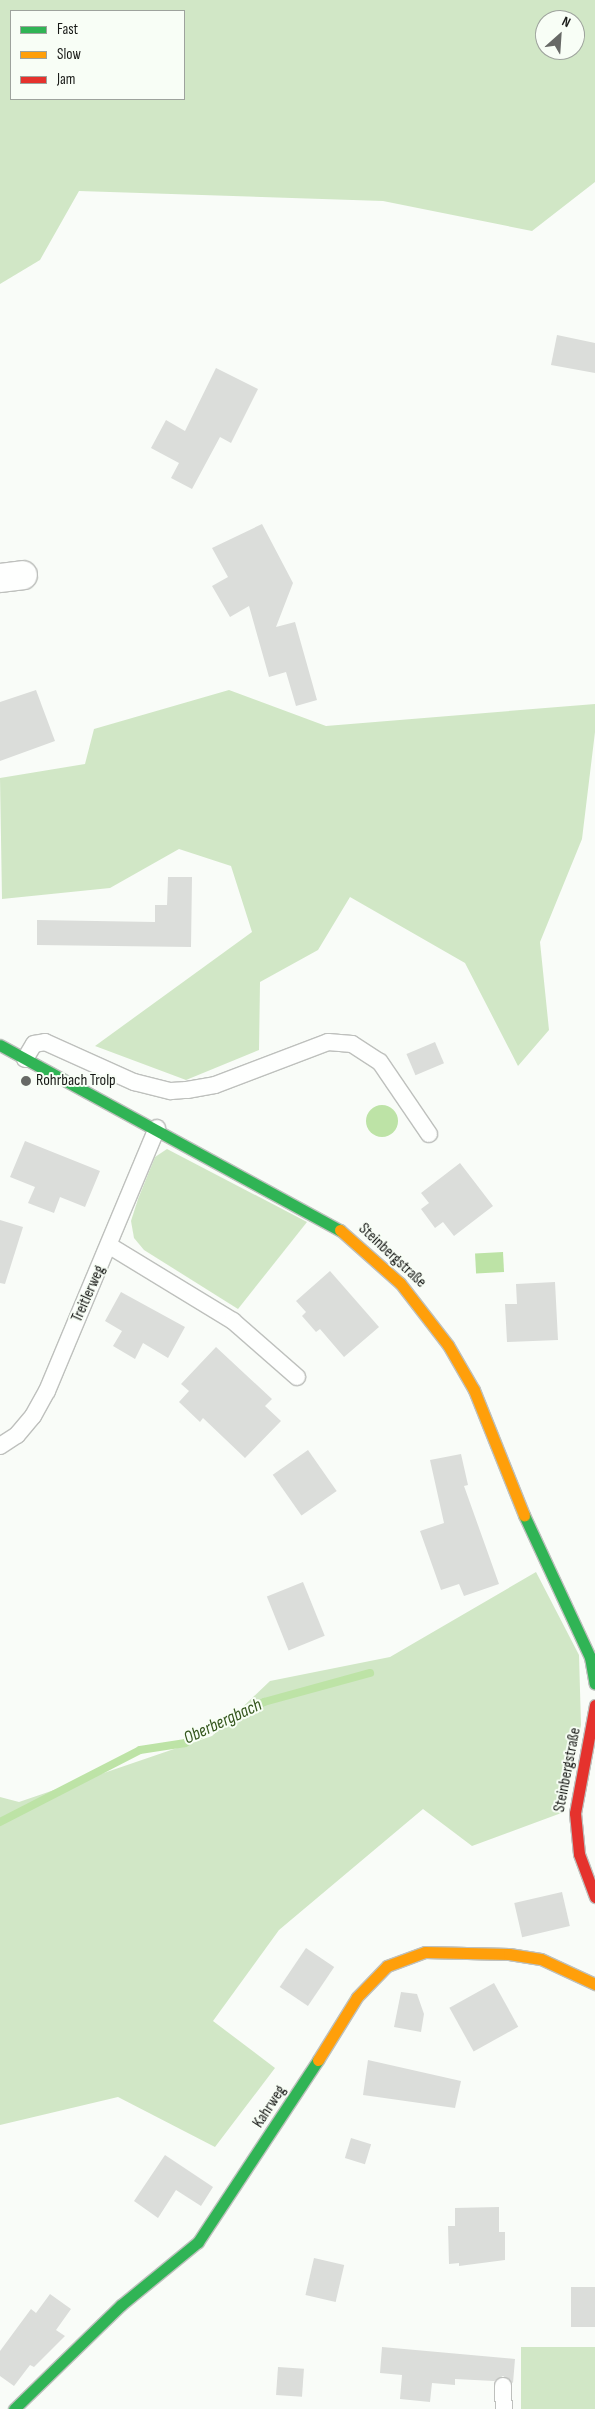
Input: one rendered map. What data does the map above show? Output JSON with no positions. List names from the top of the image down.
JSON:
{
  "streets": {
    "main road": ["Steinbergstraße", "Kahrweg"],
    "lane": ["Treitlerweg"]
  },
  "crossings": [
    ["Steinbergstraße", "Treitlerweg"]
  ],
  "water": ["Oberbergbach"],
  "places": ["Rohrbach Trolp"],
  "legend": ["Fast", "Slow", "Jam"],
  "north": "top right"
}
